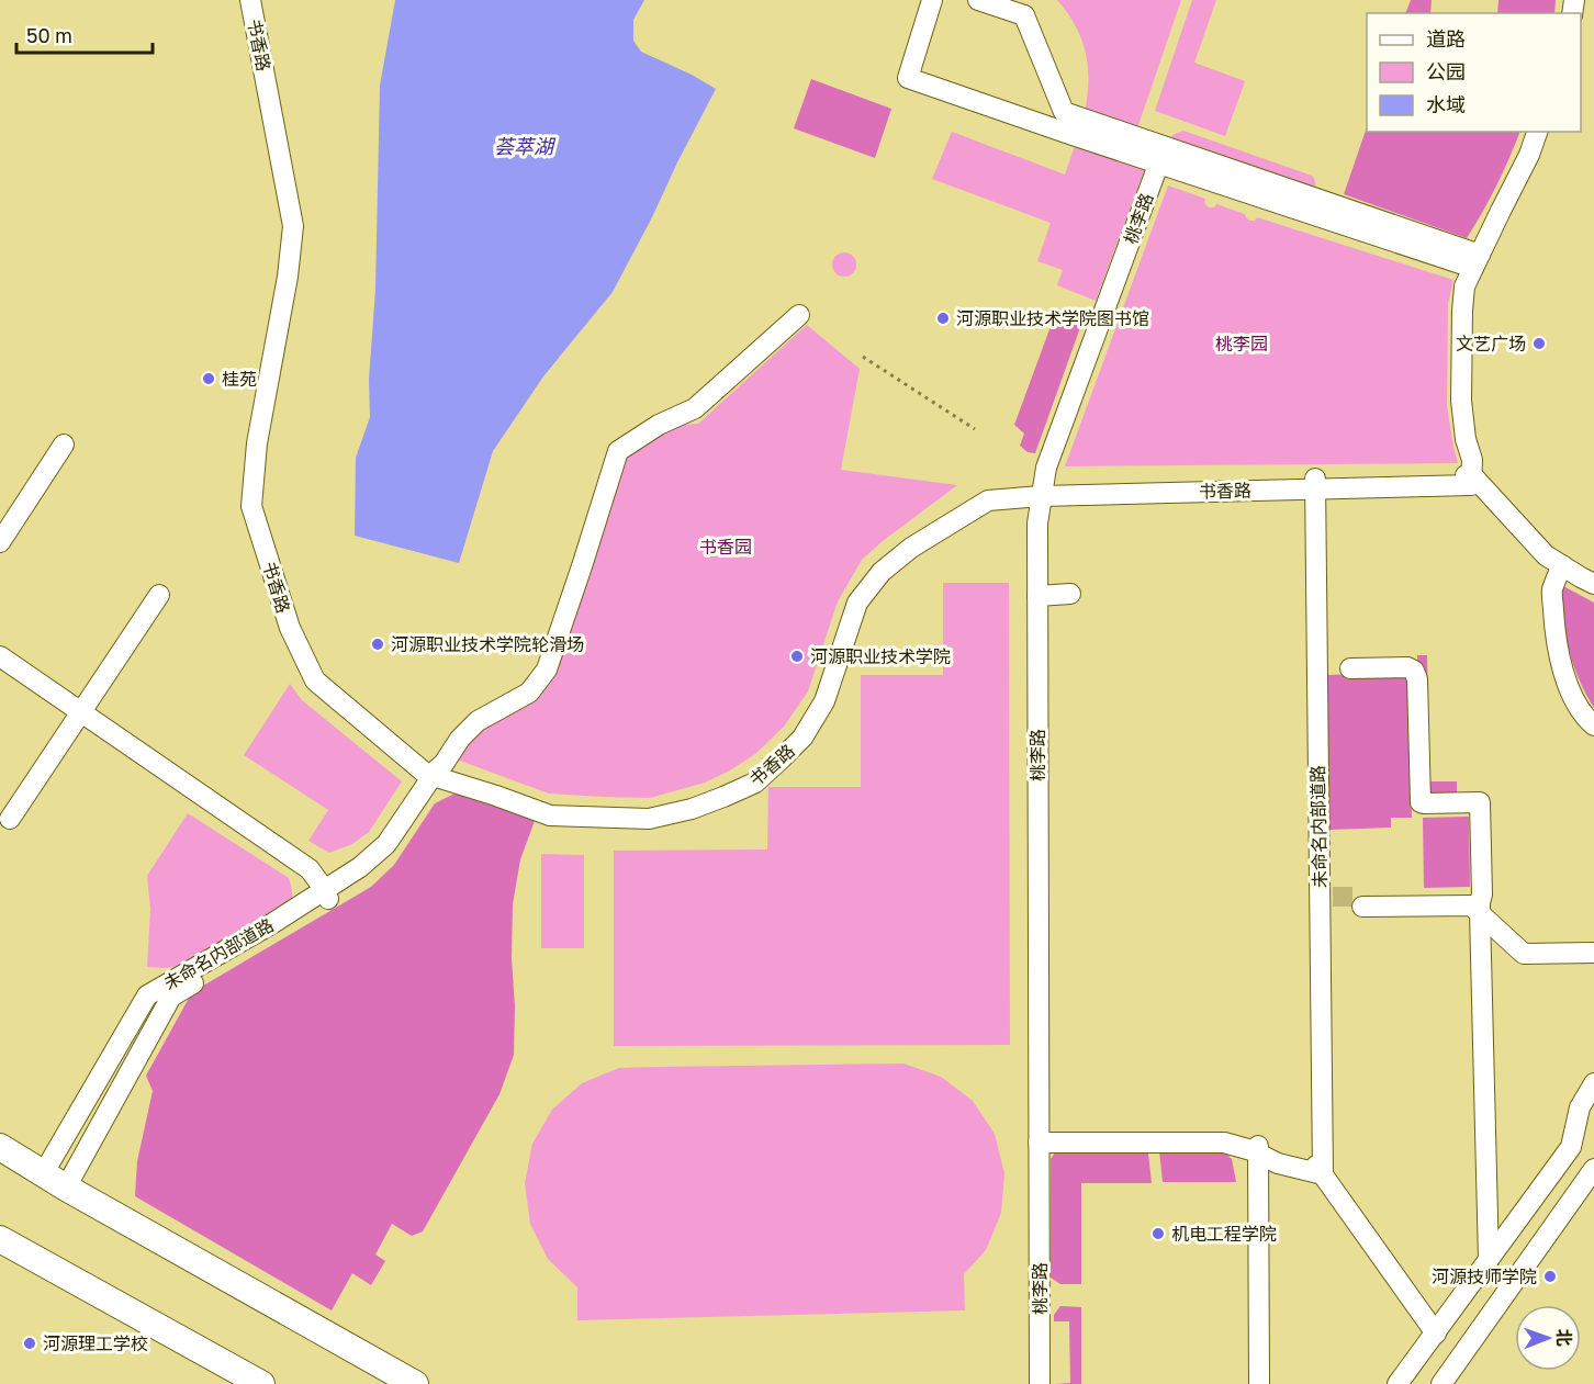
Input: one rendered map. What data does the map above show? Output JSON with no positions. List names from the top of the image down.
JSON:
{
  "streets": {
    "street": ["书香路", "桃李路", "未命名内部道路"]
  },
  "crossings": [
    ["书香路", "桃李路"],
    ["书香路", "未命名内部道路"]
  ],
  "water": ["荟萃湖"],
  "parks": ["桃李园", "书香园"],
  "places": [
    "河源职业技术学院图书馆",
    "文艺广场",
    "桂苑",
    "河源职业技术学院轮滑场",
    "河源职业技术学院",
    "机电工程学院",
    "河源技师学院",
    "河源理工学校"
  ],
  "legend": ["道路", "公园", "水域"],
  "scale_bar": "50 m",
  "north": "right"
}
